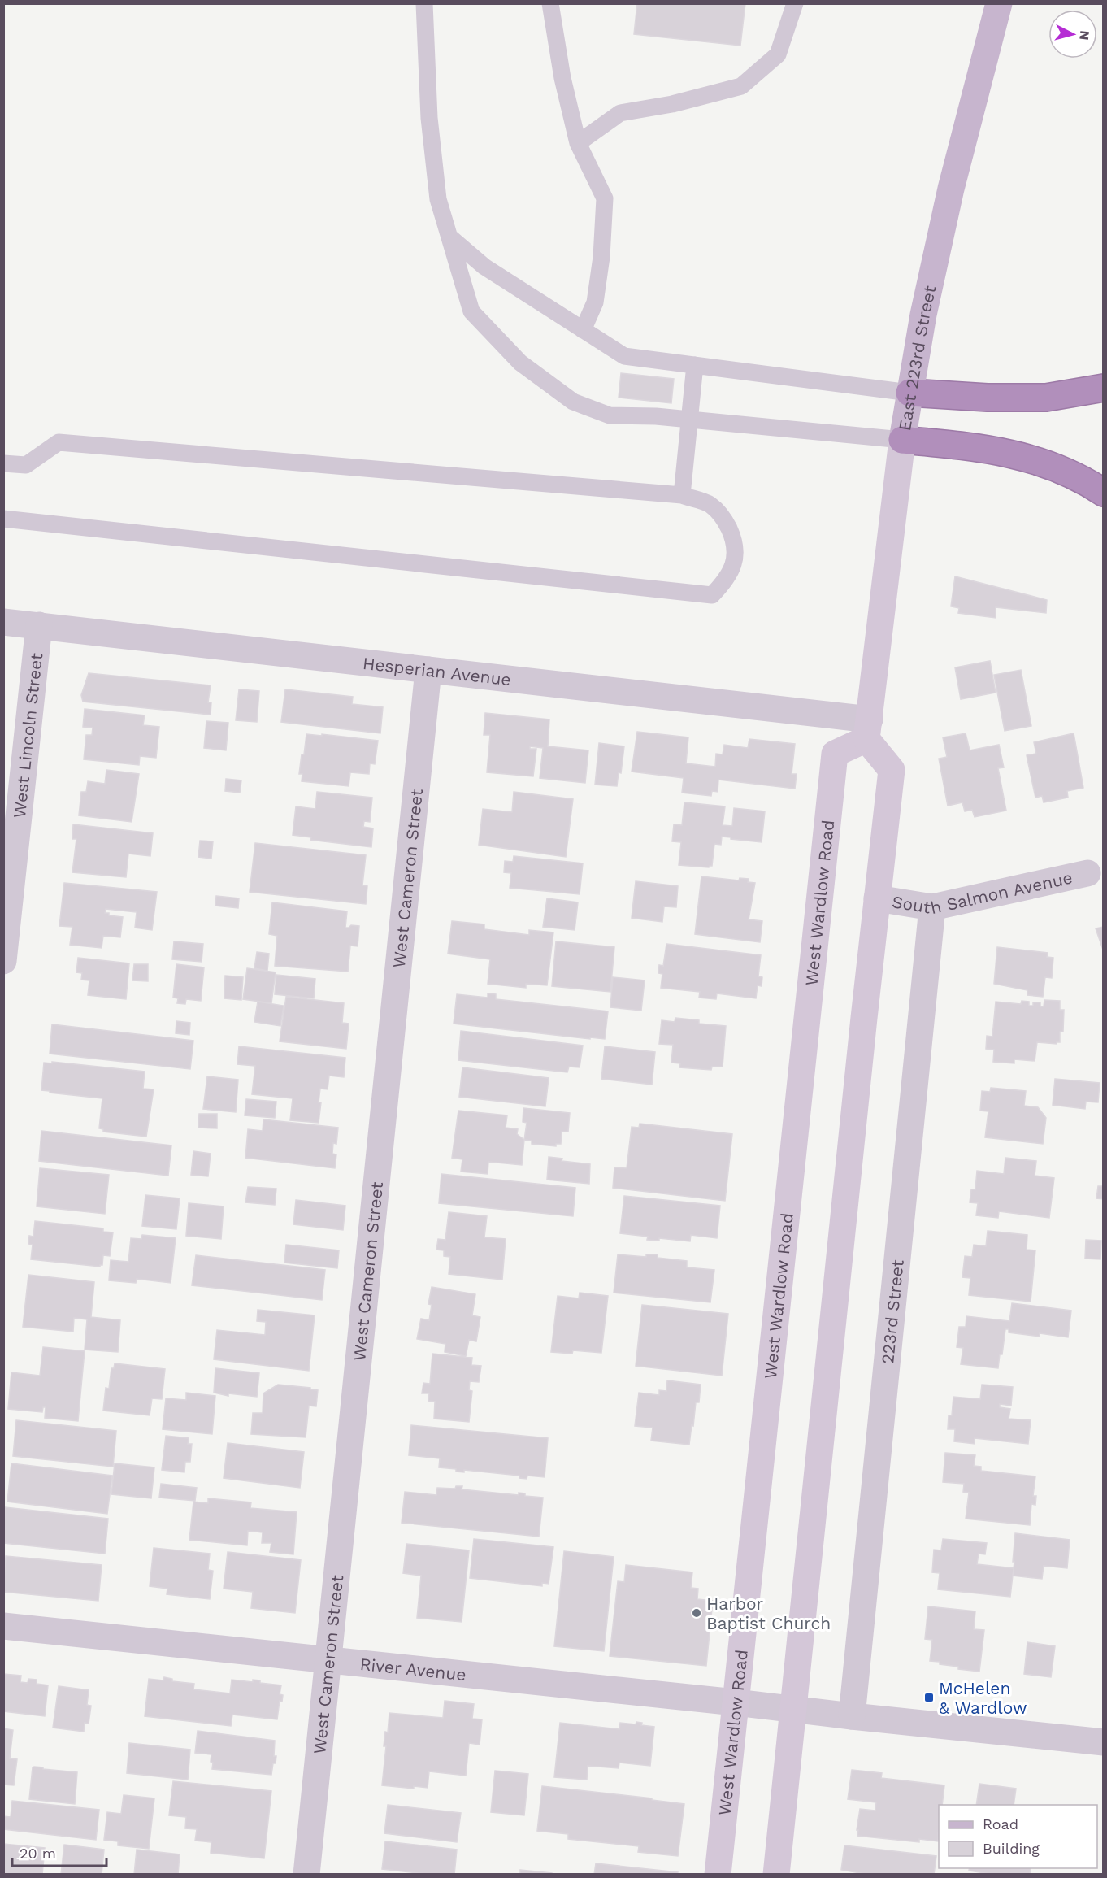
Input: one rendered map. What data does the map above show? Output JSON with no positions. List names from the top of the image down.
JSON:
{
  "streets": {
    "main road": ["East 223rd Street", "West Wardlow Road"],
    "street": [
      "Hesperian Avenue",
      "West Lincoln Street",
      "West Cameron Street",
      "South Salmon Avenue",
      "223rd Street",
      "River Avenue"
    ]
  },
  "crossings": [
    ["East 223rd Street", "Hesperian Avenue"],
    ["East 223rd Street", "West Wardlow Road"],
    ["Hesperian Avenue", "West Lincoln Street"],
    ["Hesperian Avenue", "West Cameron Street"],
    ["Hesperian Avenue", "West Wardlow Road"],
    ["West Cameron Street", "River Avenue"],
    ["South Salmon Avenue", "223rd Street"],
    ["West Wardlow Road", "River Avenue"],
    ["223rd Street", "River Avenue"]
  ],
  "places": {
    "other": ["Harbor Baptist Church"],
    "transit": ["McHelen & Wardlow"]
  },
  "legend": ["Road", "Building"],
  "scale_bar": "20 m",
  "north": "right"
}
